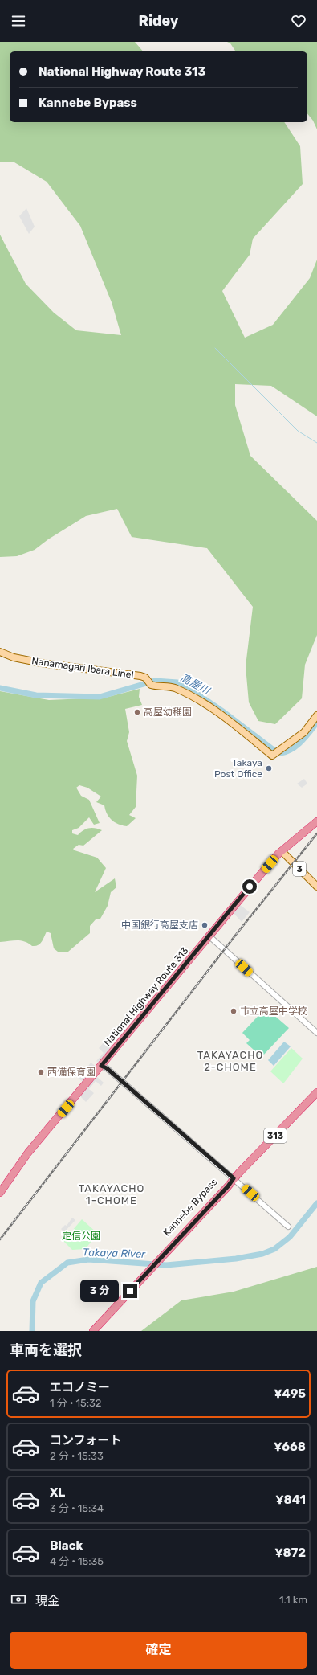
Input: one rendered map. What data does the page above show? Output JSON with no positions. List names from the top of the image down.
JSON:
{
  "streets": {
    "highway": ["National Highway Route 313", "313", "Kannebe Bypass"],
    "main road": ["Nanamagari Ibara Linel", "3"]
  },
  "crossings": [
    ["3", "National Highway Route 313"],
    ["313", "Kannebe Bypass"]
  ],
  "districts": ["TAKAYACHO 2-CHOME", "TAKAYACHO 1-CHOME"],
  "water": ["高屋川", "Takaya River"],
  "parks": ["定信公園"],
  "places": [
    "高屋幼稚園",
    "Takaya Post Office",
    "中国銀行高屋支店",
    "市立高屋中学校",
    "西備保育園"
  ],
  "page": {
    "header": "Ridey",
    "banner": ["National Highway Route 313", "Kannebe Bypass"],
    "bubble": "3 分",
    "heading": "車両を選択",
    "list": [
      {
        "name": "エコノミー",
        "note": "1 分 · 15:32",
        "value": "¥495"
      },
      {
        "name": "コンフォート",
        "note": "2 分 · 15:33",
        "value": "¥668"
      },
      {
        "name": "XL",
        "note": "3 分 · 15:34",
        "value": "¥841"
      },
      {
        "name": "Black",
        "note": "4 分 · 15:35",
        "value": "¥872"
      }
    ],
    "pay": ["現金", "1.1 km"],
    "buttons": "確定"
  }
}
